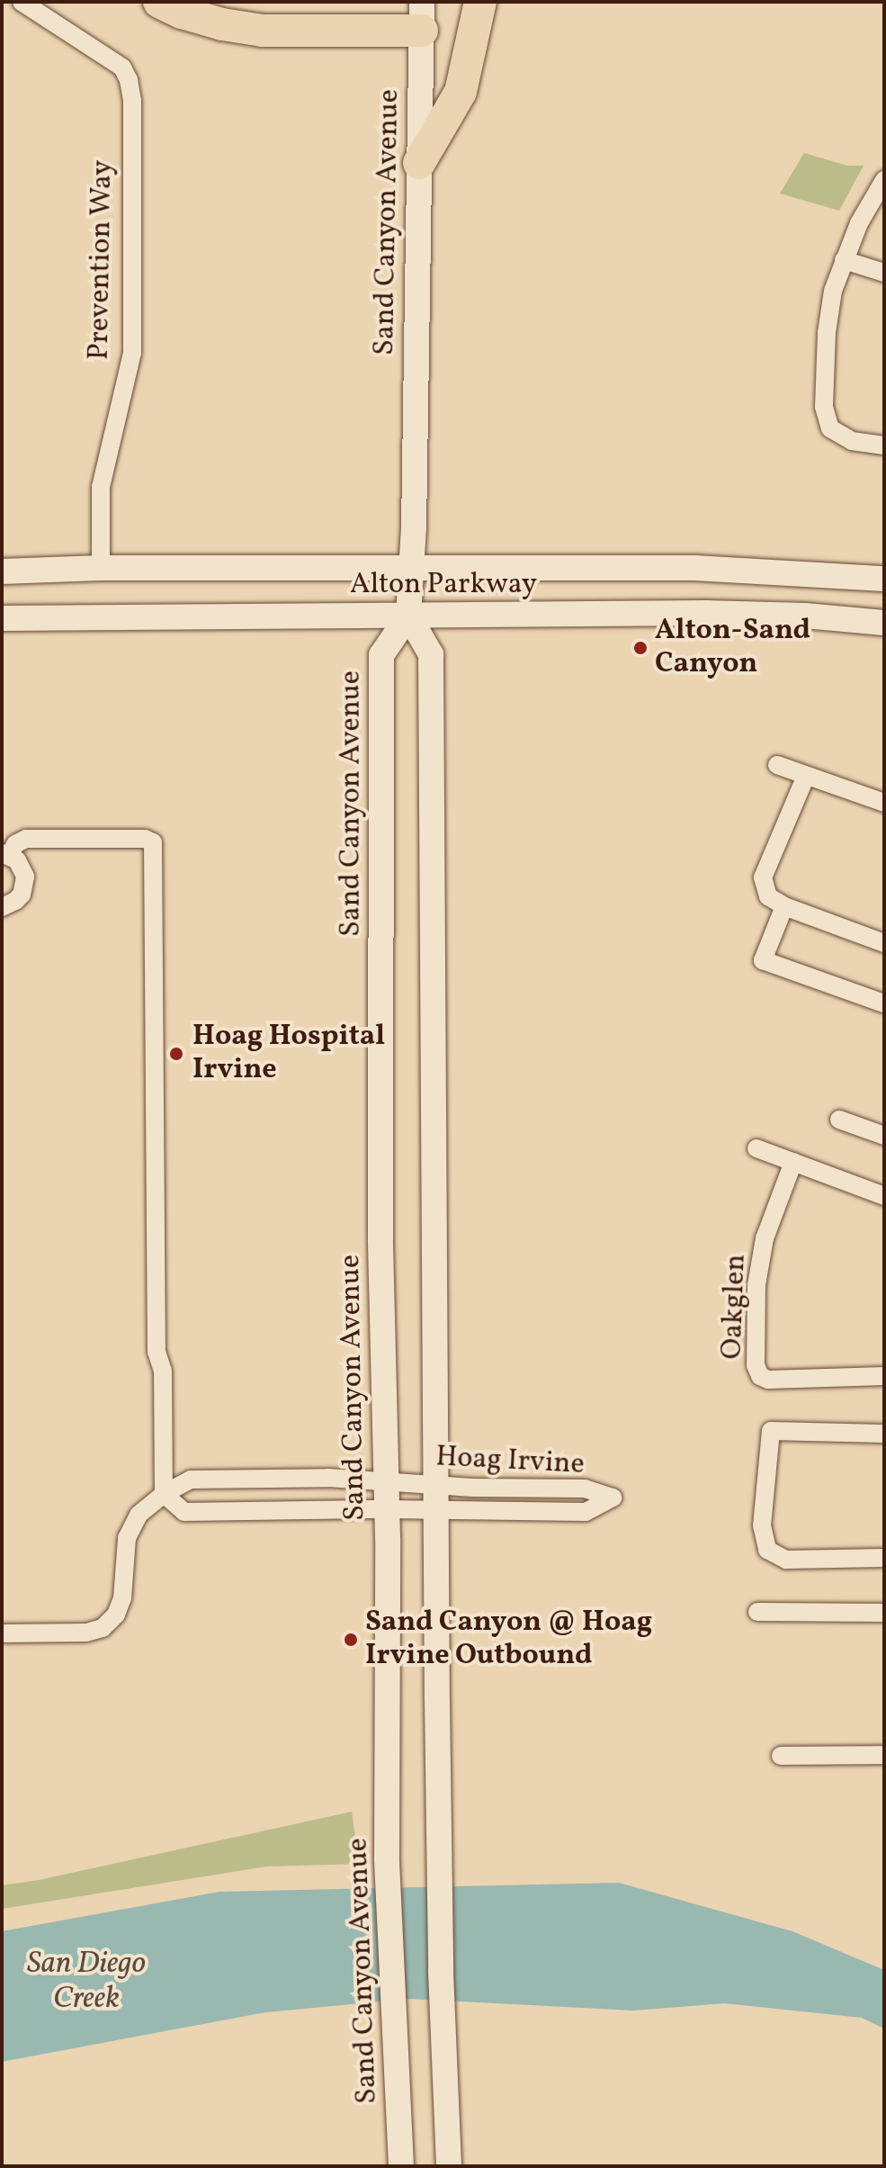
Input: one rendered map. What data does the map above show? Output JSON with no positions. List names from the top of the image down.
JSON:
{
  "streets": {
    "main road": ["Sand Canyon Avenue", "Alton Parkway"],
    "street": ["Prevention Way", "Oakglen", "Hoag Irvine"]
  },
  "crossings": [
    ["Sand Canyon Avenue", "Alton Parkway"],
    ["Sand Canyon Avenue", "Hoag Irvine"],
    ["Prevention Way", "Alton Parkway"]
  ],
  "water": ["San Diego Creek"],
  "places": ["Alton-Sand Canyon", "Hoag Hospital Irvine", "Sand Canyon @ Hoag Irvine Outbound"]
}
